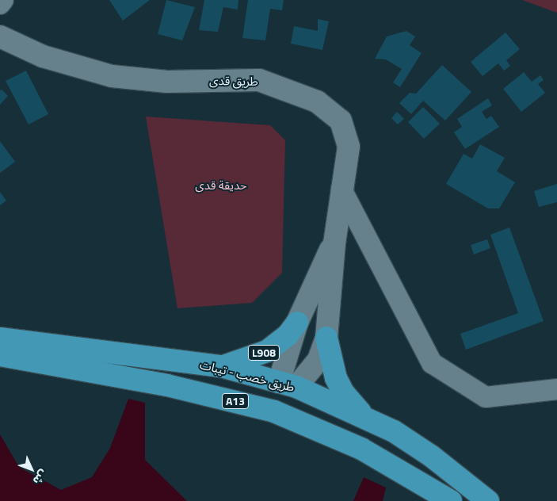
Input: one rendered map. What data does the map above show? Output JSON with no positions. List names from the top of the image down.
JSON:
{
  "streets": {
    "highway": ["L908", "طريق خصب - تيبات", "A13"],
    "street": ["طريق قدى"]
  },
  "crossings": [
    ["طريق قدى", "L908"],
    ["طريق قدى", "طريق خصب - تيبات"],
    ["L908", "طريق خصب - تيبات"]
  ],
  "parks": ["حديقة قدى"],
  "north": "bottom right"
}
